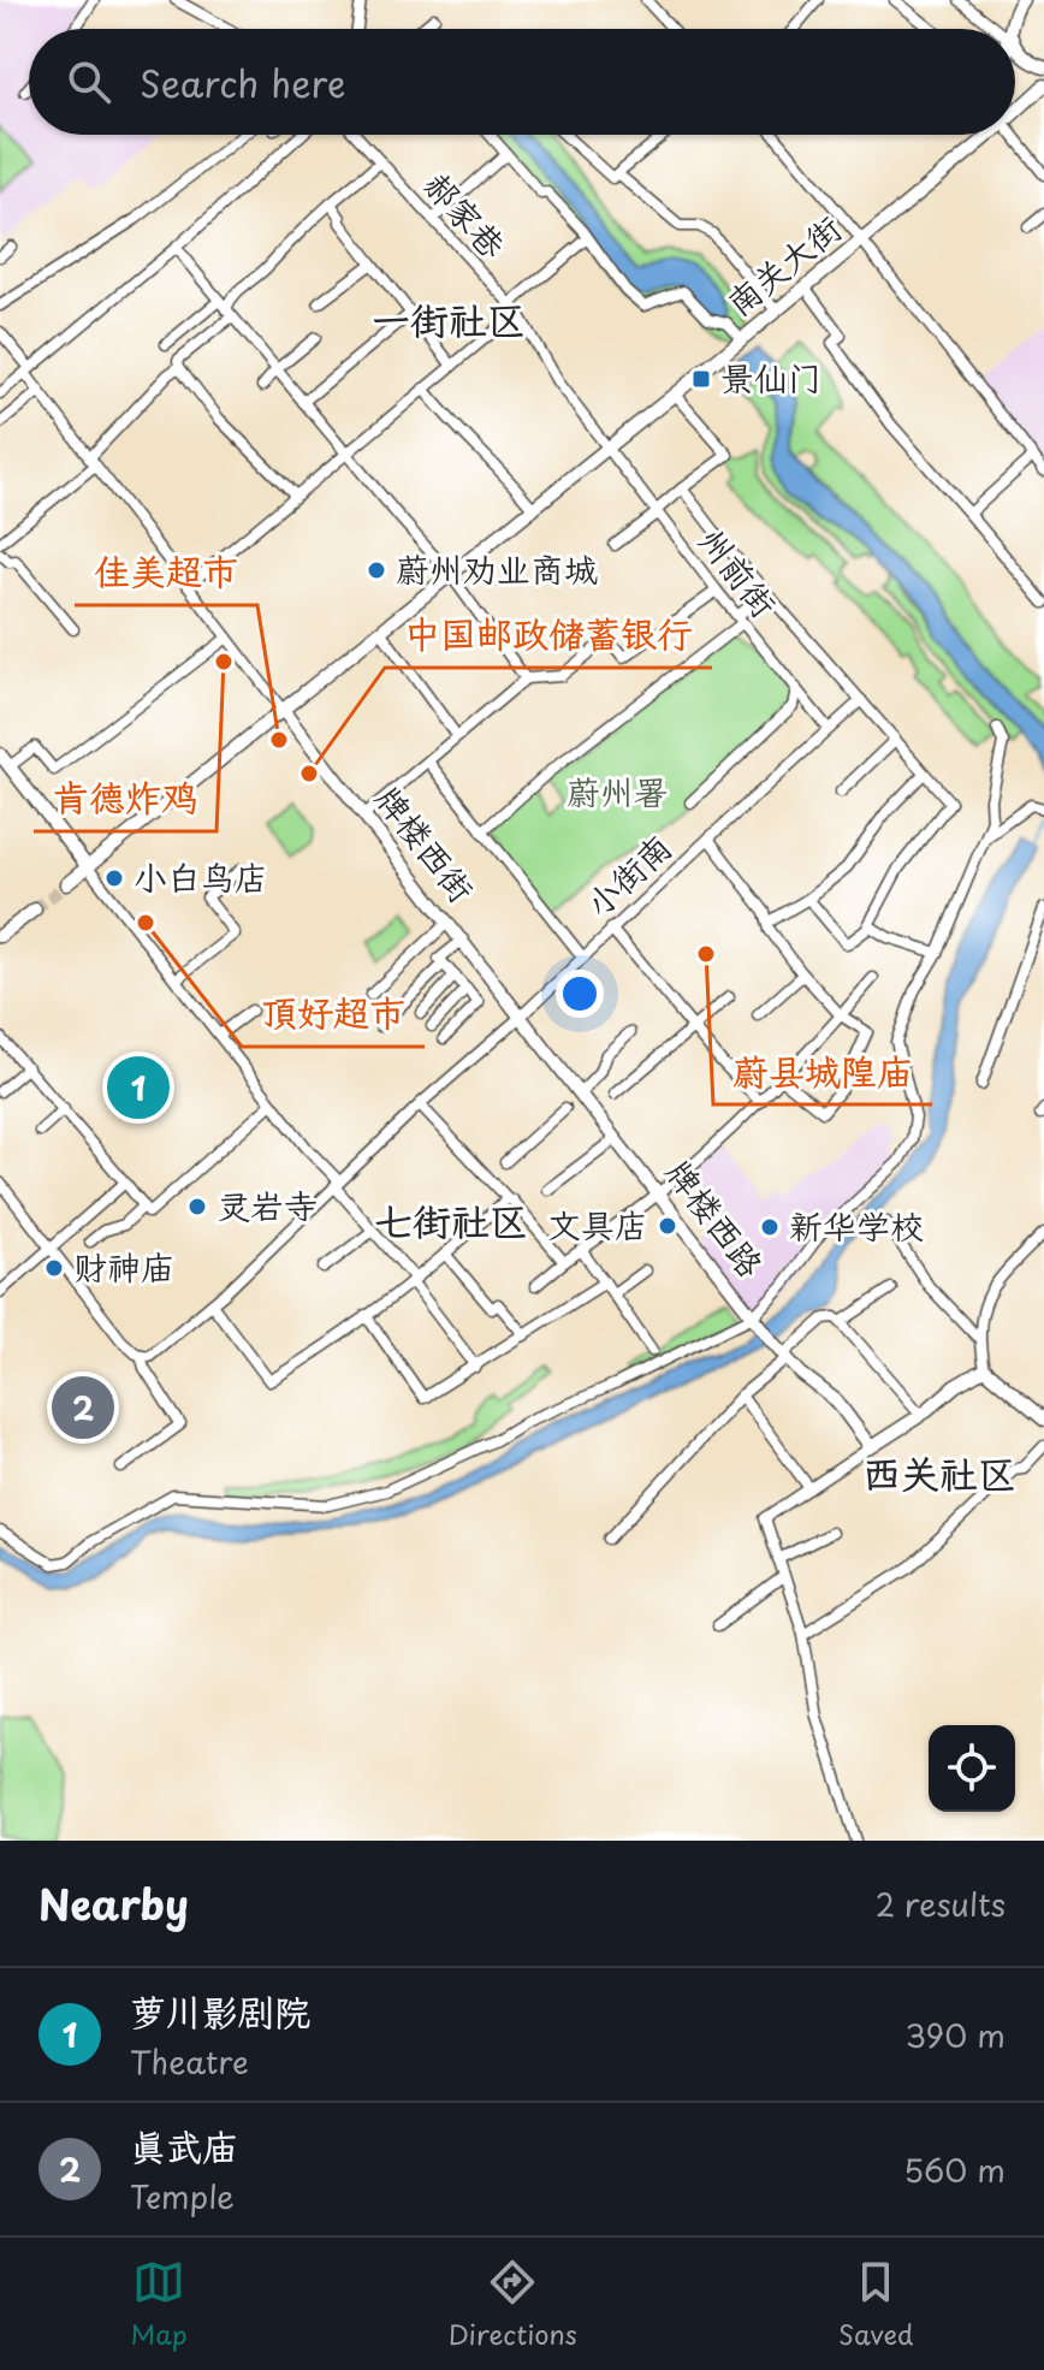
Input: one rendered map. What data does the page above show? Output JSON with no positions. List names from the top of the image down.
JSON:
{
  "streets": {
    "main road": ["南关大街", "牌楼西街", "牌楼西路"],
    "street": ["郝家巷", "州前街", "小街南"]
  },
  "crossings": [
    ["郝家巷", "南关大街"],
    ["郝家巷", "州前街"],
    ["南关大街", "州前街"],
    ["南关大街", "牌楼西街"],
    ["州前街", "小街南"],
    ["牌楼西街", "小街南"],
    ["牌楼西街", "牌楼西路"],
    ["小街南", "牌楼西路"]
  ],
  "districts": ["一街社区", "七街社区", "西关社区"],
  "parks": ["蔚州署"],
  "places": {
    "transit": ["景仙门"],
    "other": [
      "蔚州劝业商城",
      "肯德炸鸡",
      "佳美超市",
      "中国邮政储蓄银行",
      "小白鸟店",
      "頂好超市",
      "蔚县城隍庙",
      "灵岩寺",
      "文具店",
      "新华学校",
      "财神庙"
    ]
  },
  "page": {
    "search": "Search here",
    "pins": ["1", "2"],
    "heading": ["Nearby", "2 results"],
    "list": [
      {
        "mark": "1",
        "name": "萝川影剧院",
        "note": "Theatre",
        "value": "390 m"
      },
      {
        "mark": "2",
        "name": "真武庙",
        "note": "Temple",
        "value": "560 m"
      }
    ],
    "nav": ["Map", "Directions", "Saved"]
  }
}
